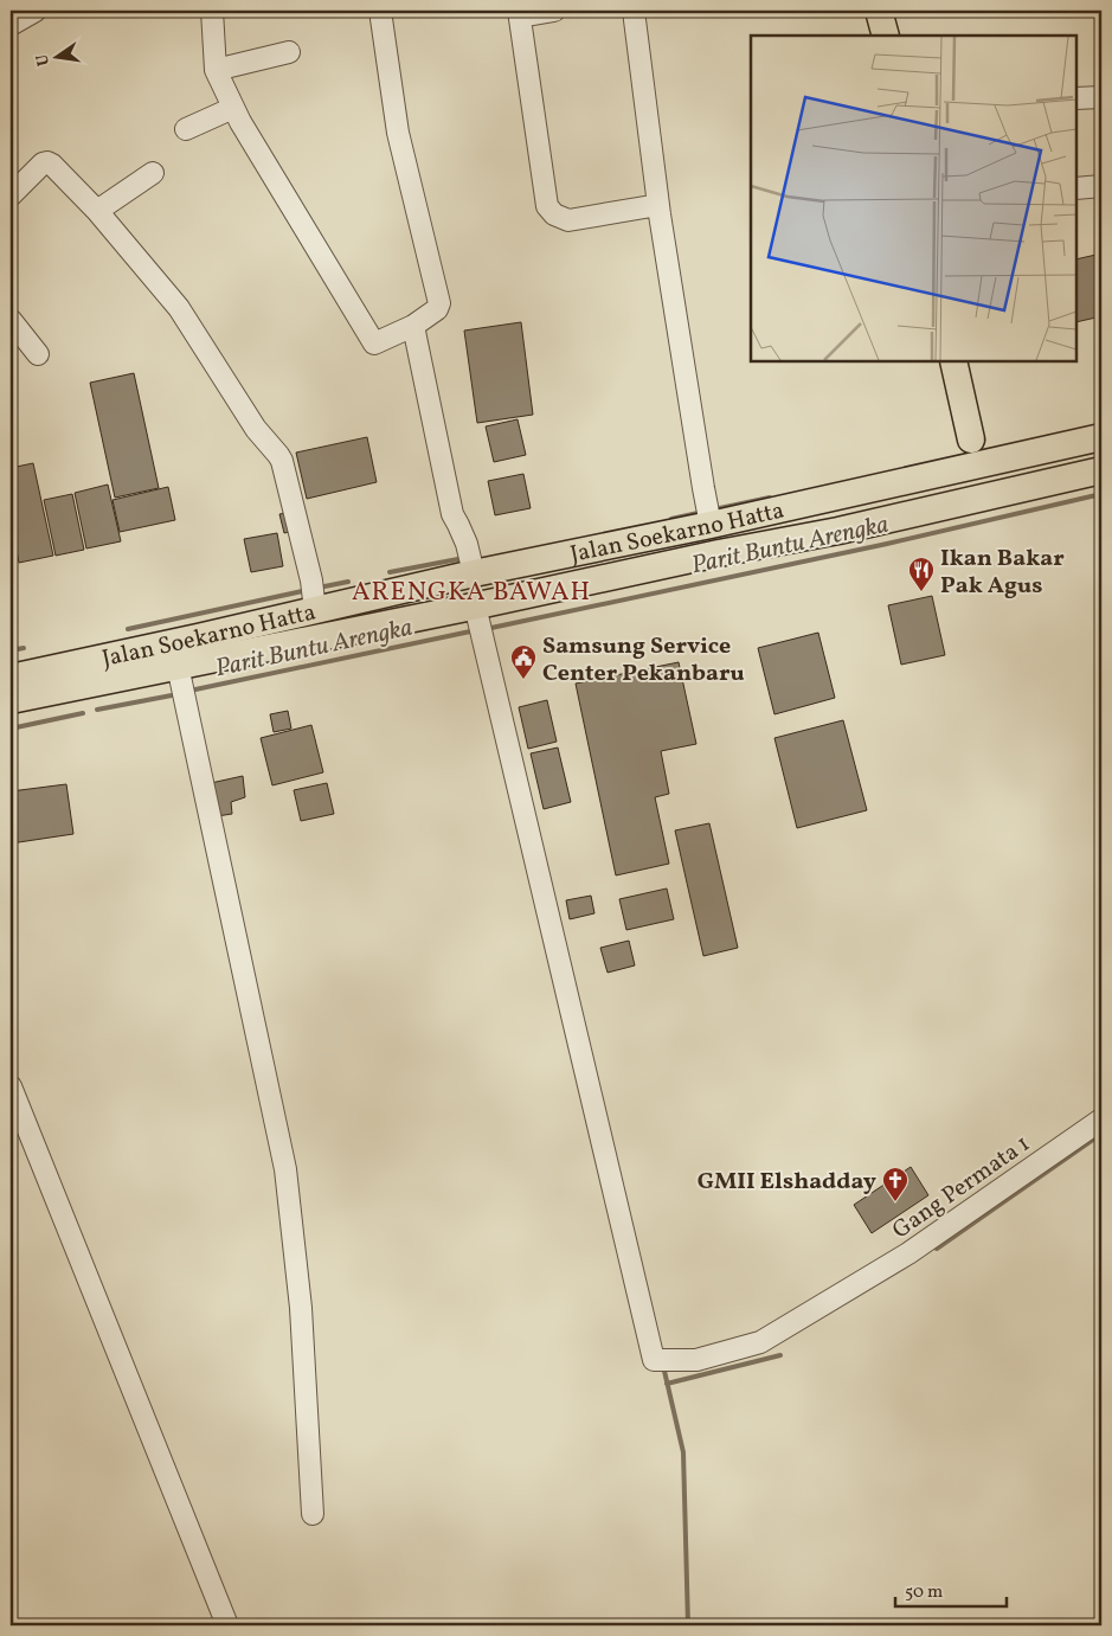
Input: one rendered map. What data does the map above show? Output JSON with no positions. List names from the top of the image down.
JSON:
{
  "streets": {
    "main road": ["Jalan Soekarno Hatta"],
    "street": ["Gang Permata 1"]
  },
  "crossings": [
    ["Jalan Soekarno Hatta", "Gang Permata 1"]
  ],
  "districts": ["ARENGKA BAWAH"],
  "water": ["Parit Buntu Arengka"],
  "places": {
    "restaurant": ["Ikan Bakar Pak Agus"],
    "public building": ["Samsung Service Center Pekanbaru"],
    "church": ["GMII Elshadday"]
  },
  "scale_bar": "50 m",
  "north": "left"
}
